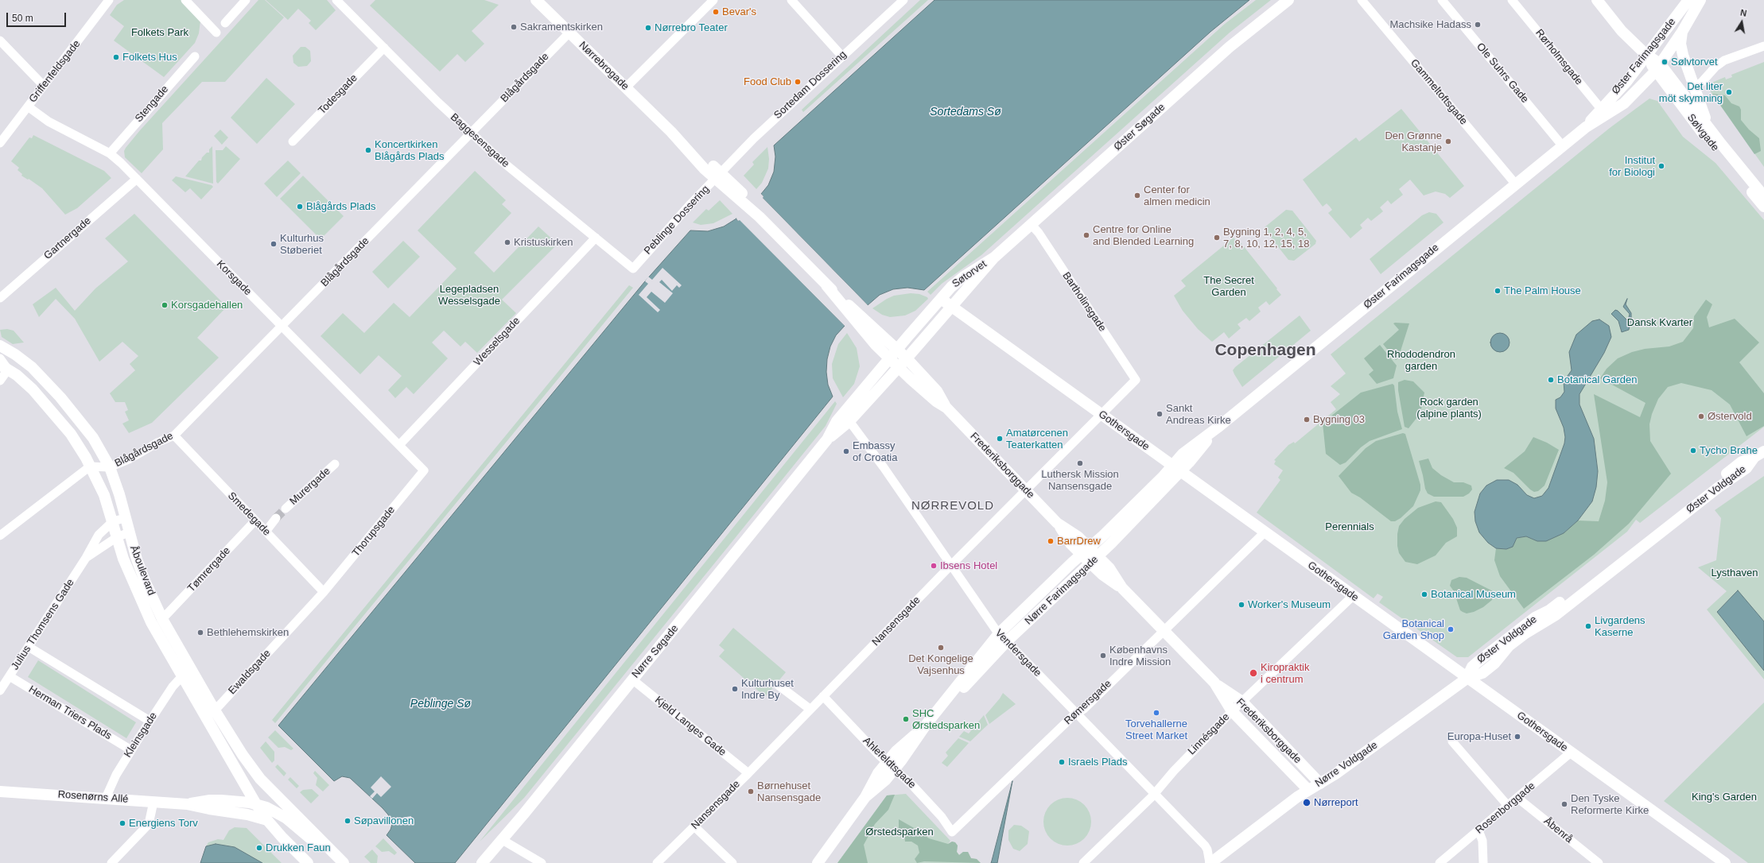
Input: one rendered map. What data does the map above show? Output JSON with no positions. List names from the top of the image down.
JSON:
{
  "streets": {
    "street": [
      "Øster Farimagsgade",
      "Rørholmsgade",
      "Nørrebrogade",
      "Griffenfeldsgade",
      "Ole Suhrs Gade",
      "Blågårdsgade",
      "Sortedam Dossering",
      "Gammeltoftsgade",
      "Todesgade",
      "Stengade",
      "Øster Søgade",
      "Sølvgade",
      "Baggesensgade",
      "Peblinge Dossering",
      "Gartnergade",
      "Søtorvet",
      "Korsgade",
      "Bartholinsgade",
      "Wesselsgade",
      "Gothersgade",
      "Frederiksborggade",
      "Murergade",
      "Øster Voldgade",
      "Smedegade",
      "Thorupsgade",
      "Tømrergade",
      "Åboulevard",
      "Nørre Farimagsgade",
      "Nansensgade",
      "Julius Thomsens Gade",
      "Nørre Søgade",
      "Vendersgade",
      "Ewaldsgade",
      "Rømersgade",
      "Herman Triers Plads",
      "Kjeld Langes Gade",
      "Linnésgade",
      "Kleinsgade",
      "Ahlefeldtsgade",
      "Nørre Voldgade",
      "Rosenørns Allé",
      "Rosenborggade",
      "Åbenrå"
    ]
  },
  "crossings": [
    ["Øster Farimagsgade", "Rørholmsgade"],
    ["Øster Farimagsgade", "Ole Suhrs Gade"],
    ["Øster Farimagsgade", "Gammeltoftsgade"],
    ["Øster Farimagsgade", "Sølvgade"],
    ["Øster Farimagsgade", "Gothersgade"],
    ["Øster Farimagsgade", "Nørre Farimagsgade"],
    ["Nørrebrogade", "Blågårdsgade"],
    ["Nørrebrogade", "Sortedam Dossering"],
    ["Nørrebrogade", "Peblinge Dossering"],
    ["Nørrebrogade", "Frederiksborggade"],
    ["Griffenfeldsgade", "Korsgade"],
    ["Blågårdsgade", "Baggesensgade"],
    ["Blågårdsgade", "Korsgade"],
    ["Blågårdsgade", "Smedegade"],
    ["Blågårdsgade", "Åboulevard"],
    ["Sortedam Dossering", "Peblinge Dossering"],
    ["Todesgade", "Baggesensgade"],
    ["Stengade", "Korsgade"],
    ["Øster Søgade", "Søtorvet"],
    ["Øster Søgade", "Bartholinsgade"],
    ["Baggesensgade", "Peblinge Dossering"],
    ["Baggesensgade", "Wesselsgade"],
    ["Gartnergade", "Korsgade"],
    ["Søtorvet", "Gothersgade"],
    ["Søtorvet", "Frederiksborggade"],
    ["Søtorvet", "Nørre Søgade"],
    ["Søtorvet", "Vendersgade"],
    ["Korsgade", "Wesselsgade"],
    ["Korsgade", "Thorupsgade"],
    ["Bartholinsgade", "Nansensgade"],
    ["Gothersgade", "Øster Voldgade"],
    ["Gothersgade", "Nørre Farimagsgade"],
    ["Gothersgade", "Nansensgade"],
    ["Gothersgade", "Rømersgade"],
    ["Gothersgade", "Linnésgade"],
    ["Gothersgade", "Nørre Voldgade"],
    ["Gothersgade", "Rosenborggade"],
    ["Frederiksborggade", "Nørre Farimagsgade"],
    ["Frederiksborggade", "Nansensgade"],
    ["Frederiksborggade", "Rømersgade"],
    ["Frederiksborggade", "Linnésgade"],
    ["Frederiksborggade", "Nørre Voldgade"],
    ["Øster Voldgade", "Nørre Voldgade"],
    ["Smedegade", "Thorupsgade"],
    ["Smedegade", "Tømrergade"],
    ["Smedegade", "Ewaldsgade"],
    ["Thorupsgade", "Ewaldsgade"],
    ["Tømrergade", "Åboulevard"],
    ["Åboulevard", "Julius Thomsens Gade"],
    ["Åboulevard", "Ewaldsgade"],
    ["Åboulevard", "Kleinsgade"],
    ["Åboulevard", "Rosenørns Allé"],
    ["Nørre Farimagsgade", "Vendersgade"],
    ["Nørre Farimagsgade", "Ahlefeldtsgade"],
    ["Nansensgade", "Vendersgade"],
    ["Nansensgade", "Kjeld Langes Gade"],
    ["Nansensgade", "Ahlefeldtsgade"],
    ["Julius Thomsens Gade", "Herman Triers Plads"],
    ["Nørre Søgade", "Kjeld Langes Gade"],
    ["Vendersgade", "Rømersgade"],
    ["Vendersgade", "Linnésgade"],
    ["Vendersgade", "Nørre Voldgade"],
    ["Rømersgade", "Ahlefeldtsgade"],
    ["Herman Triers Plads", "Kleinsgade"],
    ["Kleinsgade", "Rosenørns Allé"],
    ["Rosenborggade", "Åbenrå"]
  ],
  "districts": ["Copenhagen", "NØRREVOLD"],
  "water": ["Sortedams Sø", "Peblinge Sø"],
  "parks": [
    "Folkets Park",
    "The Secret Garden",
    "Legepladsen Wesselsgade",
    "Dansk Kvarter",
    "Rhododendron garden",
    "Rock garden (alpine plants)",
    "Perennials",
    "Lysthaven",
    "King's Garden",
    "Ørstedsparken"
  ],
  "places": [
    "Bevar's",
    "Machsike Hadass",
    "Sakramentskirken",
    "Nørrebro Teater",
    "Folkets Hus",
    "Sølvtorvet",
    "Food Club",
    "Det liter möt skymning",
    "Den Grønne Kastanje",
    "Koncertkirken Blågårds Plads",
    "Institut for Biologi",
    "Center for almen medicin",
    "Blågårds Plads",
    "Centre for Online and Blended Learning",
    "Bygning 1, 2, 4, 5, 7, 8, 10, 12, 15, 18",
    "Kristuskirken",
    "Kulturhus Støberiet",
    "The Palm House",
    "Korsgadehallen",
    "Botanical Garden",
    "Sankt Andreas Kirke",
    "Østervold",
    "Bygning 03",
    "Amatørcenen Teaterkatten",
    "Tycho Brahe",
    "Embassy of Croatia",
    "Luthersk Mission Nansensgade",
    "BarrDrew",
    "Ibsens Hotel",
    "Botanical Museum",
    "Worker's Museum",
    "Livgardens Kaserne",
    "Botanical Garden Shop",
    "Bethlehemskirken",
    "Det Kongelige Vajsenhus",
    "Københavns Indre Mission",
    "Kiropraktik i centrum",
    "Kulturhuset Indre By",
    "Torvehallerne Street Market",
    "SHC Ørstedsparken",
    "Europa-Huset",
    "Israels Plads",
    "Børnehuset Nansensgade",
    "Nørreport",
    "Den Tyske Reformerte Kirke",
    "Søpavillonen",
    "Energiens Torv",
    "Drukken Faun"
  ],
  "scale_bar": "50 m",
  "north": "top"
}
